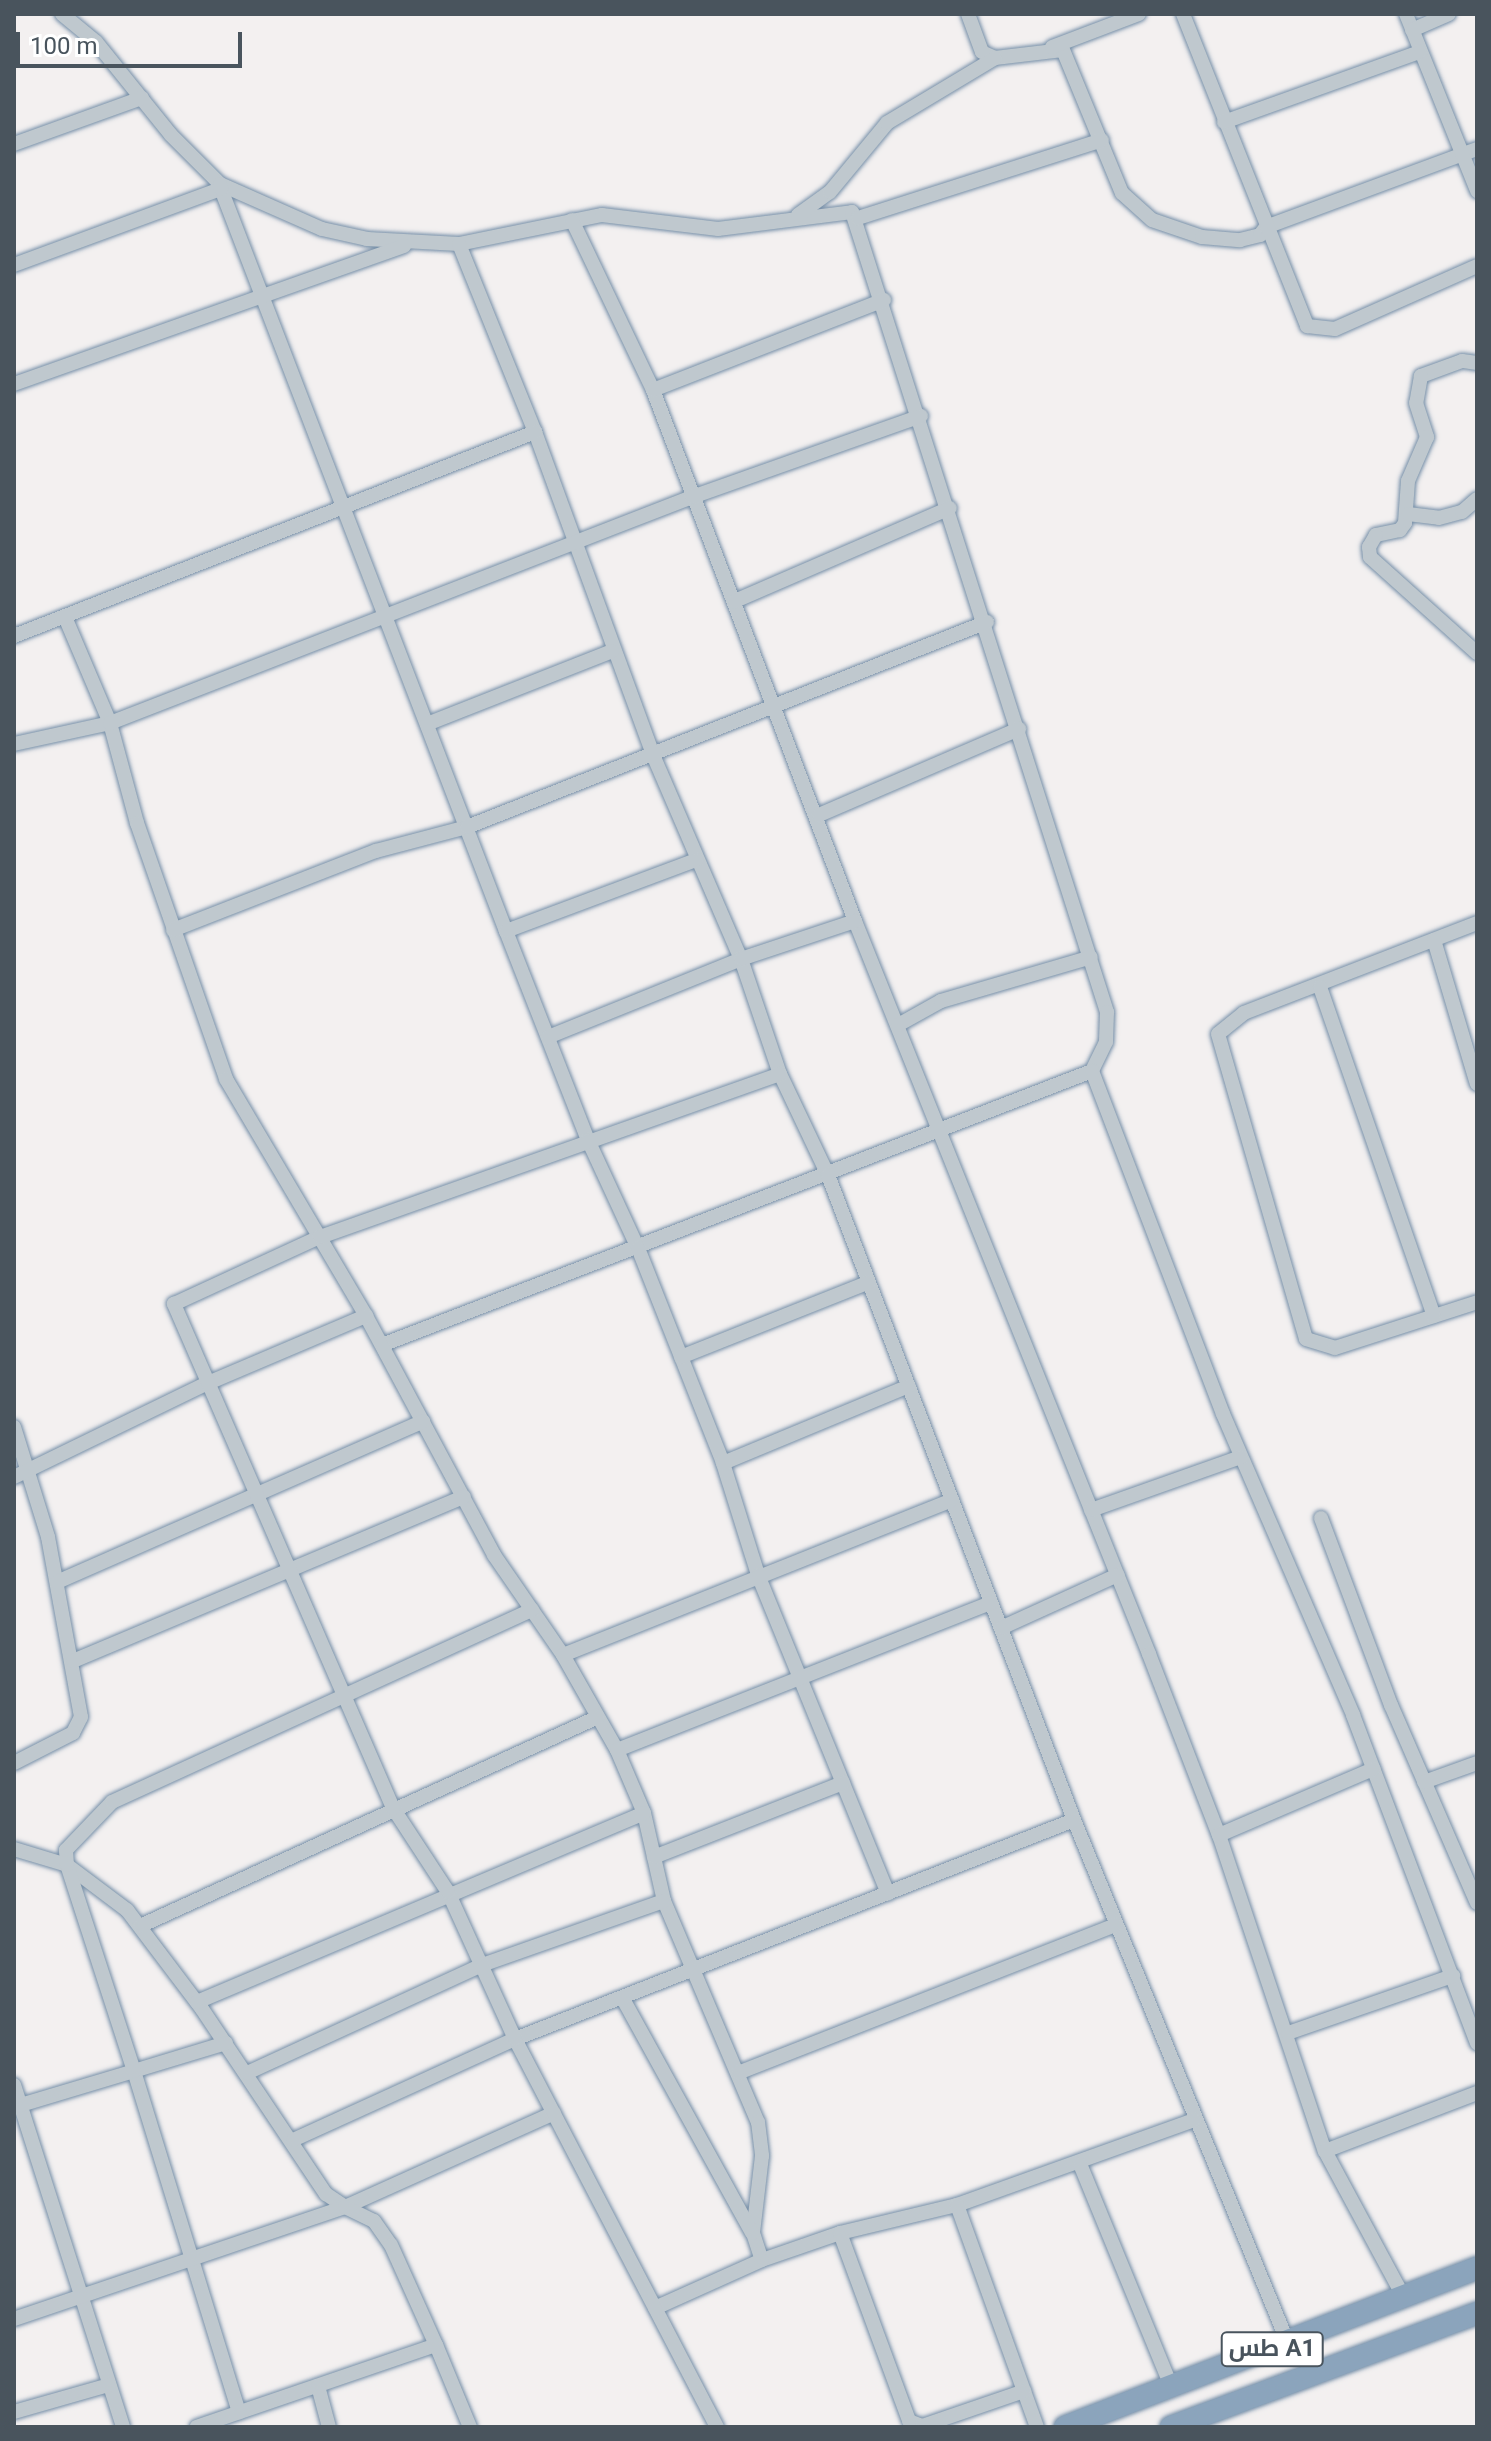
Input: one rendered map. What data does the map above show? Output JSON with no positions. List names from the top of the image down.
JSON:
{
  "streets": {
    "highway": ["طس A1"]
  },
  "scale_bar": "100 m"
}
